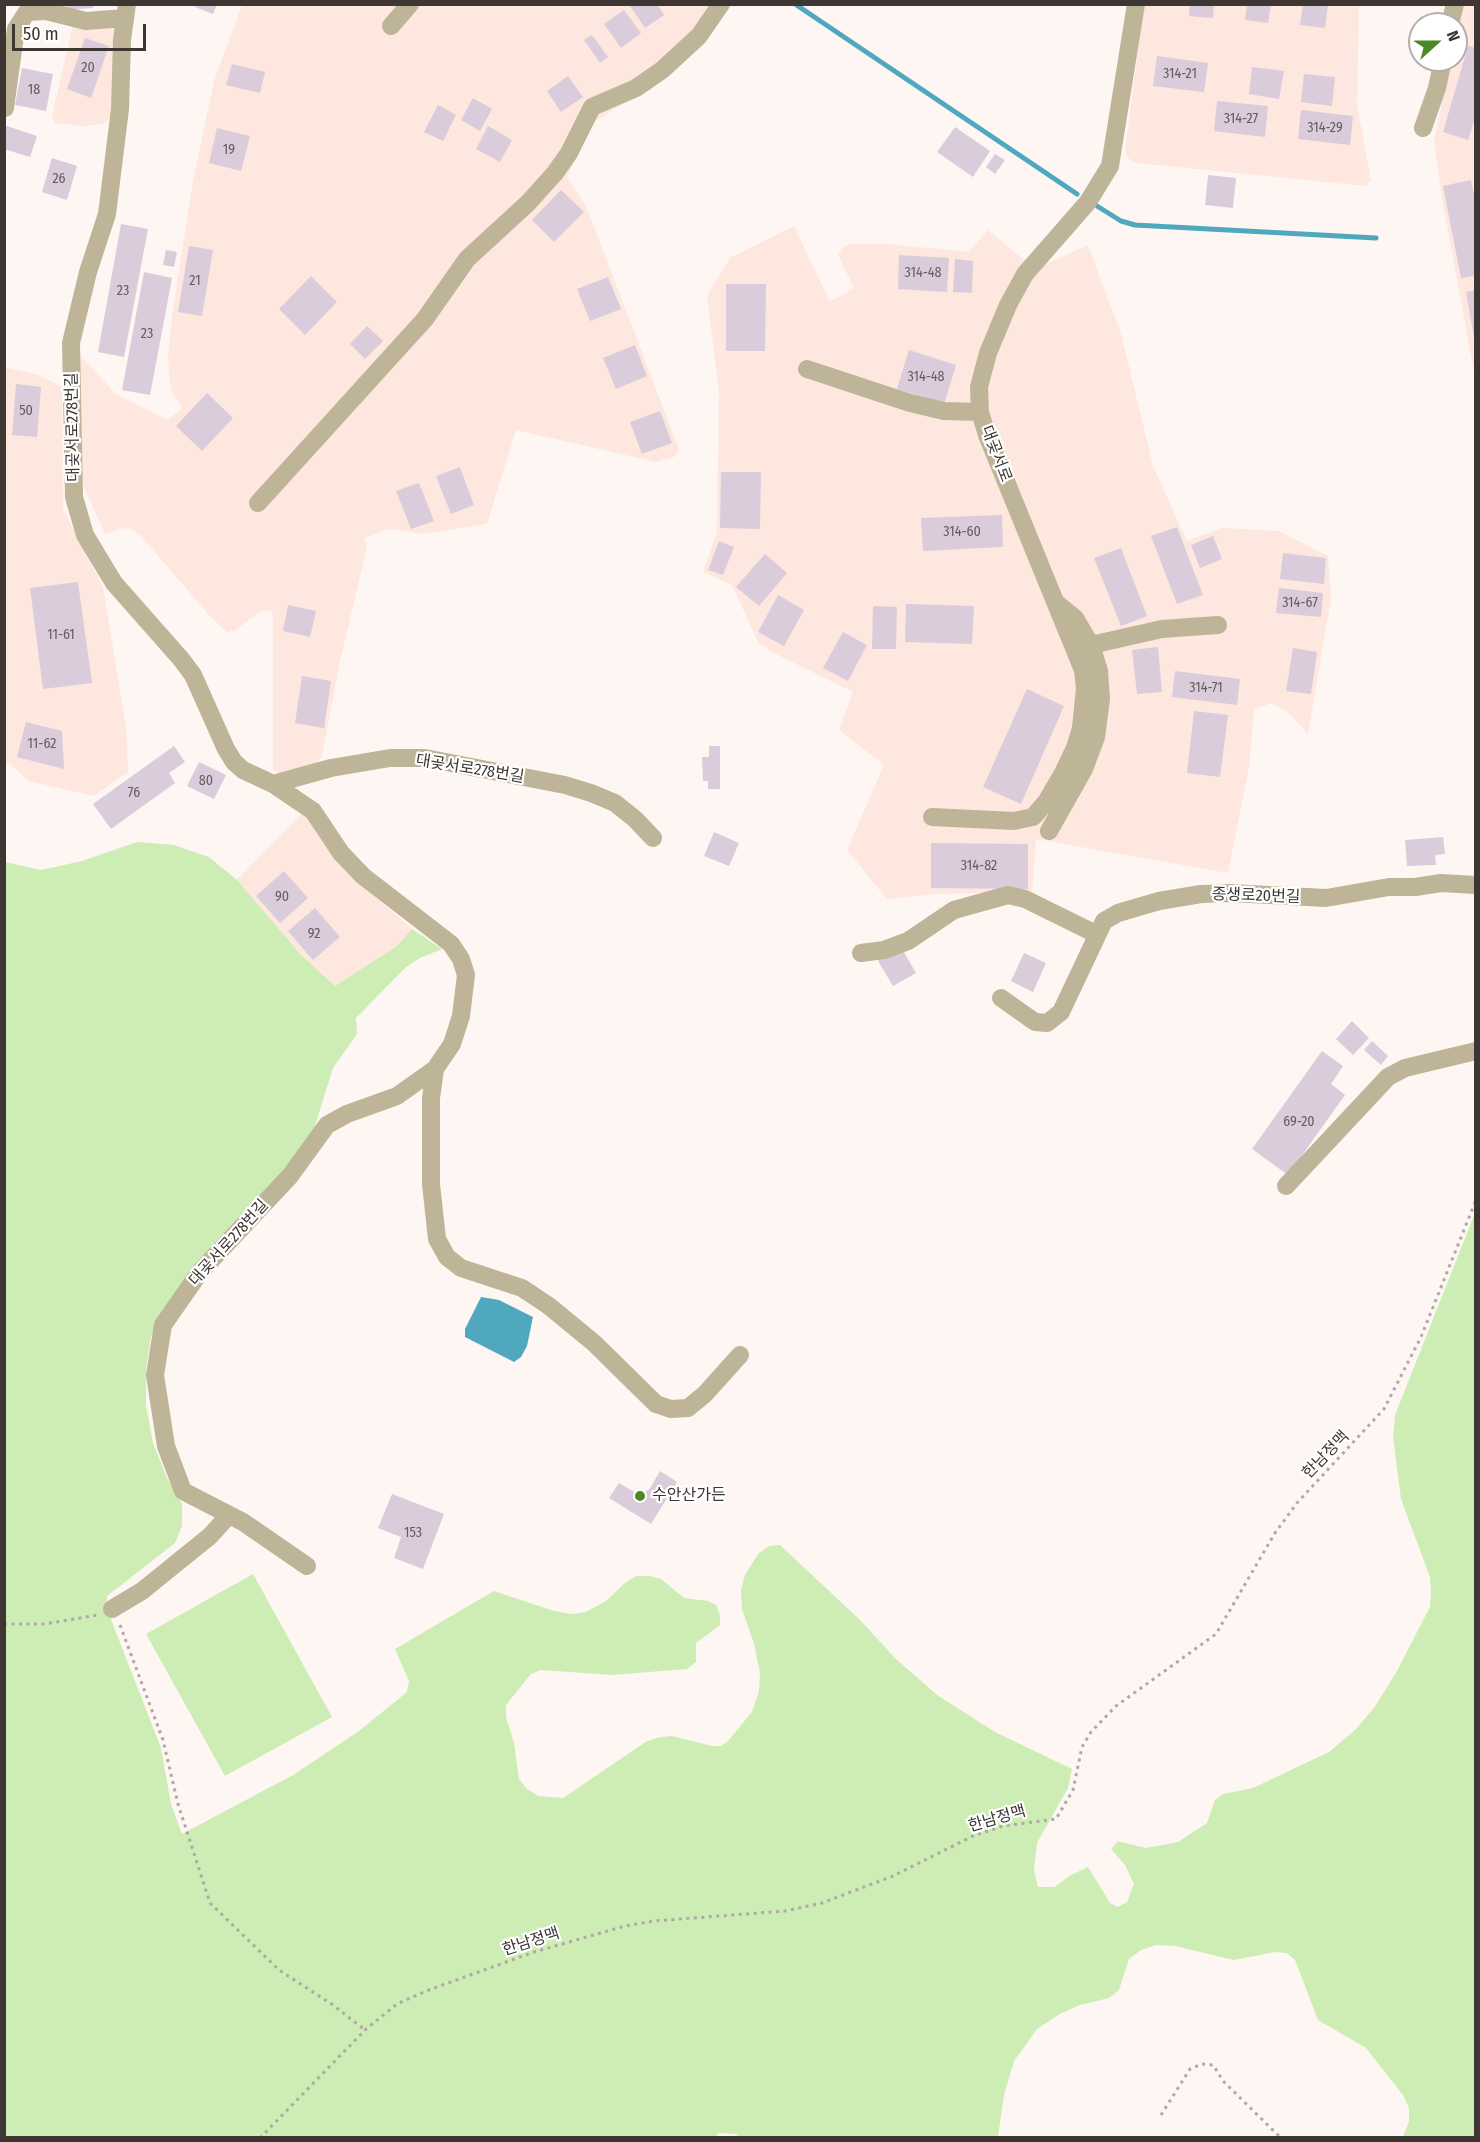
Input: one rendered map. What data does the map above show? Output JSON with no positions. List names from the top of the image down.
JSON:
{
  "streets": {
    "lane": ["대곶서로278번길", "대곶서로", "종생로20번길"],
    "path": ["한남정맥"]
  },
  "places": ["수안산가든"],
  "house_numbers": [
    "20",
    "314-21",
    "18",
    "314-27",
    "314-29",
    "19",
    "26",
    "314-48",
    "21",
    "23",
    "23",
    "314-48",
    "50",
    "314-60",
    "314-67",
    "11-61",
    "314-71",
    "11-62",
    "80",
    "76",
    "314-82",
    "90",
    "92",
    "69-20",
    "153"
  ],
  "scale_bar": "50 m",
  "north": "right"
}
